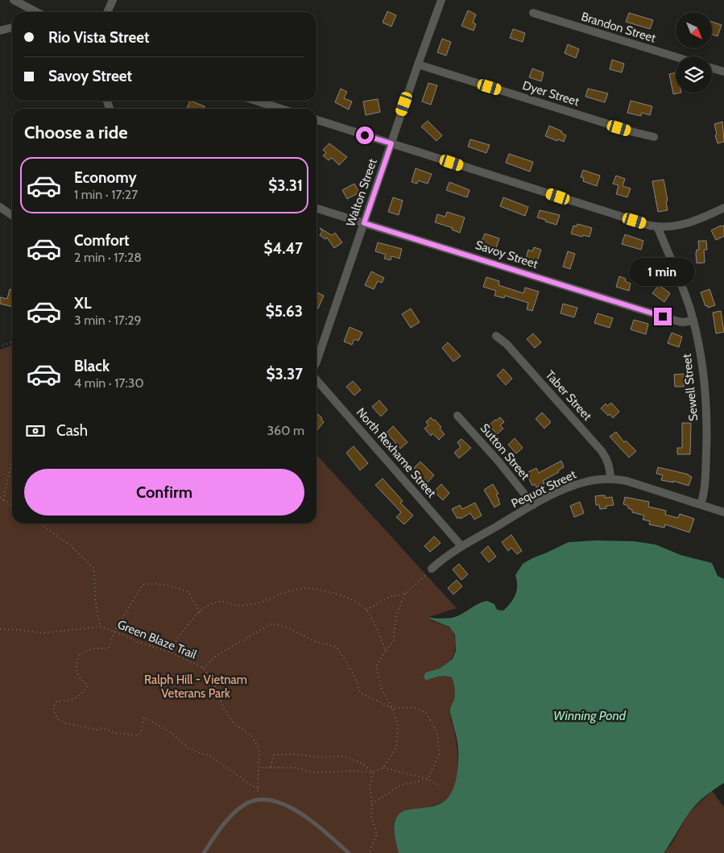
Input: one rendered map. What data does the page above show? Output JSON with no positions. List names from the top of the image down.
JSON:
{
  "streets": {
    "street": [
      "Brandon Street",
      "Dyer Street",
      "Walton Street",
      "Savoy Street",
      "Sewell Street",
      "Taber Street",
      "Sutton Street",
      "North Rexhame Street",
      "Pequot Street"
    ],
    "path": ["Green Blaze Trail"]
  },
  "crossings": [
    ["Dyer Street", "Walton Street"],
    ["Walton Street", "Savoy Street"],
    ["Savoy Street", "Sewell Street"],
    ["Sewell Street", "Pequot Street"],
    ["Taber Street", "Pequot Street"],
    ["Sutton Street", "Pequot Street"],
    ["North Rexhame Street", "Pequot Street"]
  ],
  "water": ["Winning Pond"],
  "parks": ["Ralph Hill - Vietnam Veterans Park"],
  "north": "bottom right",
  "page": {
    "banner": ["Rio Vista Street", "Savoy Street"],
    "heading": "Choose a ride",
    "list": [
      {
        "name": "Economy",
        "note": "1 min · 17:27",
        "value": "$3.31"
      },
      {
        "name": "Comfort",
        "note": "2 min · 17:28",
        "value": "$4.47"
      },
      {
        "name": "XL",
        "note": "3 min · 17:29",
        "value": "$5.63"
      },
      {
        "name": "Black",
        "note": "4 min · 17:30",
        "value": "$3.37"
      }
    ],
    "bubble": "1 min",
    "pay": ["Cash", "360 m"],
    "buttons": "Confirm"
  }
}
